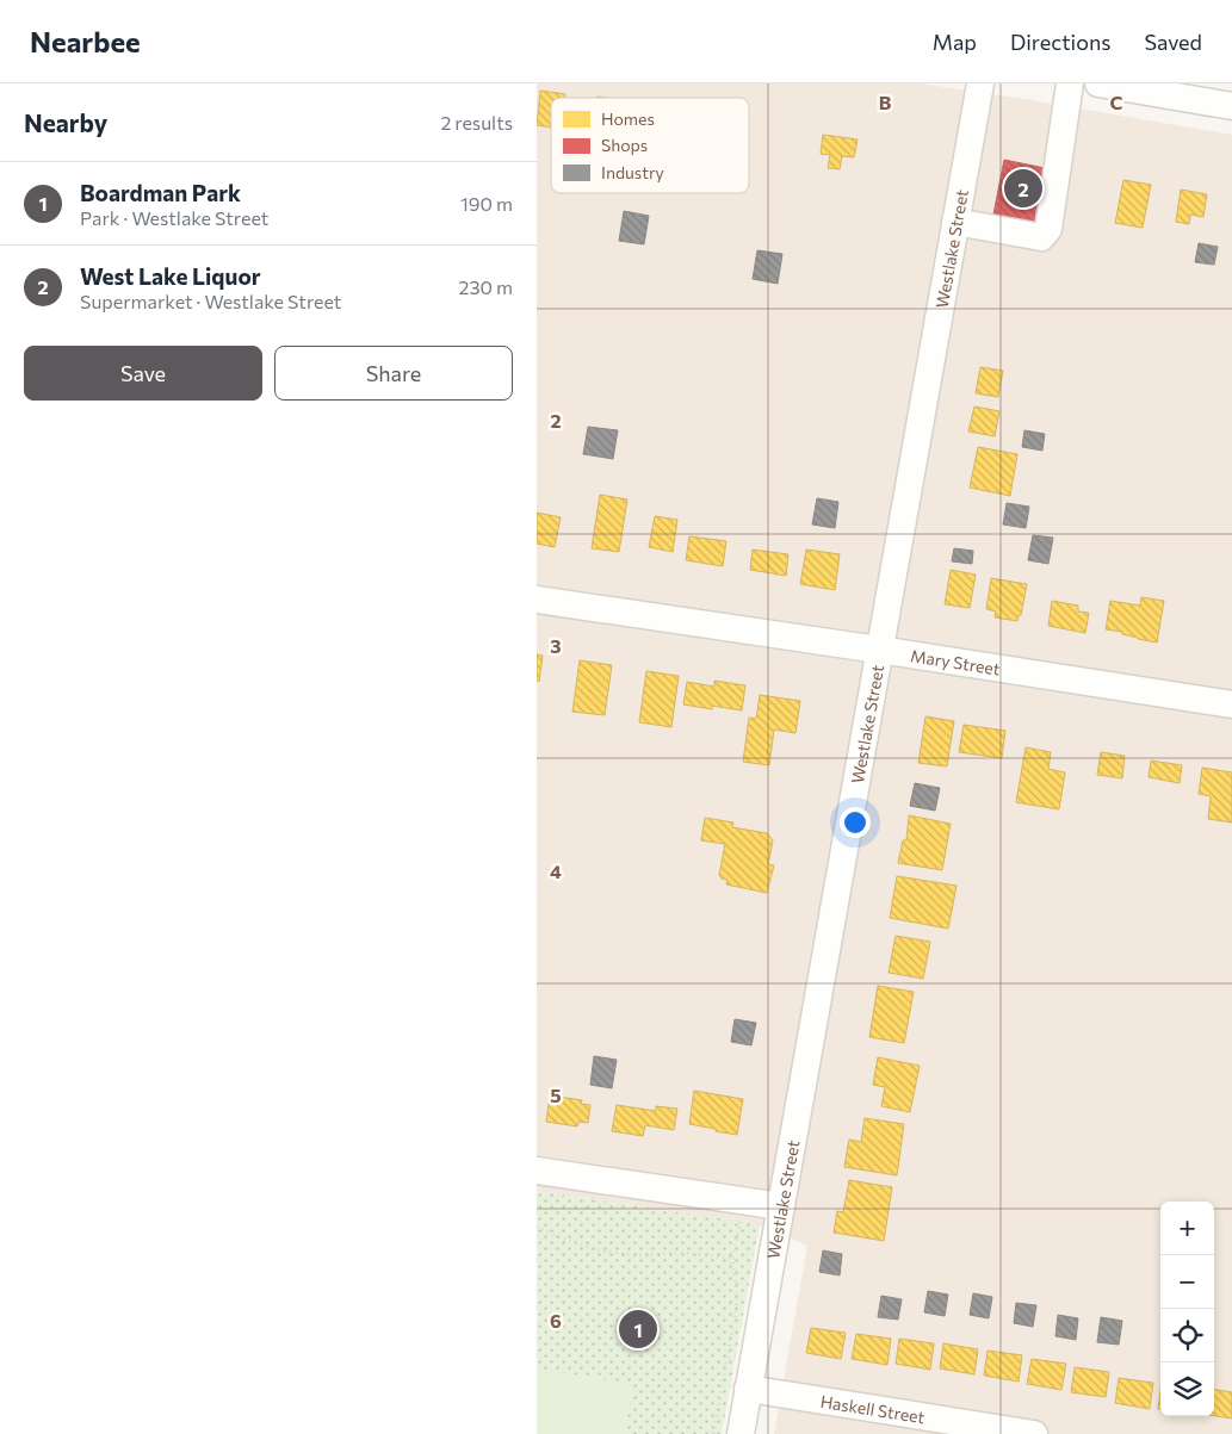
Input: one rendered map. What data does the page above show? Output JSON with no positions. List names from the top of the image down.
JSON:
{
  "streets": {
    "street": ["Westlake Street", "Mary Street", "Haskell Street"]
  },
  "crossings": [
    ["Westlake Street", "Mary Street"],
    ["Westlake Street", "Haskell Street"]
  ],
  "legend": ["Homes", "Shops", "Industry"],
  "page": {
    "header": "Nearbee",
    "nav": ["Map", "Directions", "Saved"],
    "heading": ["Nearby", "2 results"],
    "list": [
      {
        "mark": "1",
        "name": "Boardman Park",
        "note": "Park · Westlake Street",
        "value": "190 m"
      },
      {
        "mark": "2",
        "name": "West Lake Liquor",
        "note": "Supermarket · Westlake Street",
        "value": "230 m"
      }
    ],
    "pins": ["2", "1"],
    "buttons": ["Save", "Share"],
    "map_buttons": ["+", "−"]
  },
  "grid": {
    "columns": ["B", "C"],
    "rows": [
      "2",
      "3",
      "4",
      "5",
      "6"
    ]
  }
}
